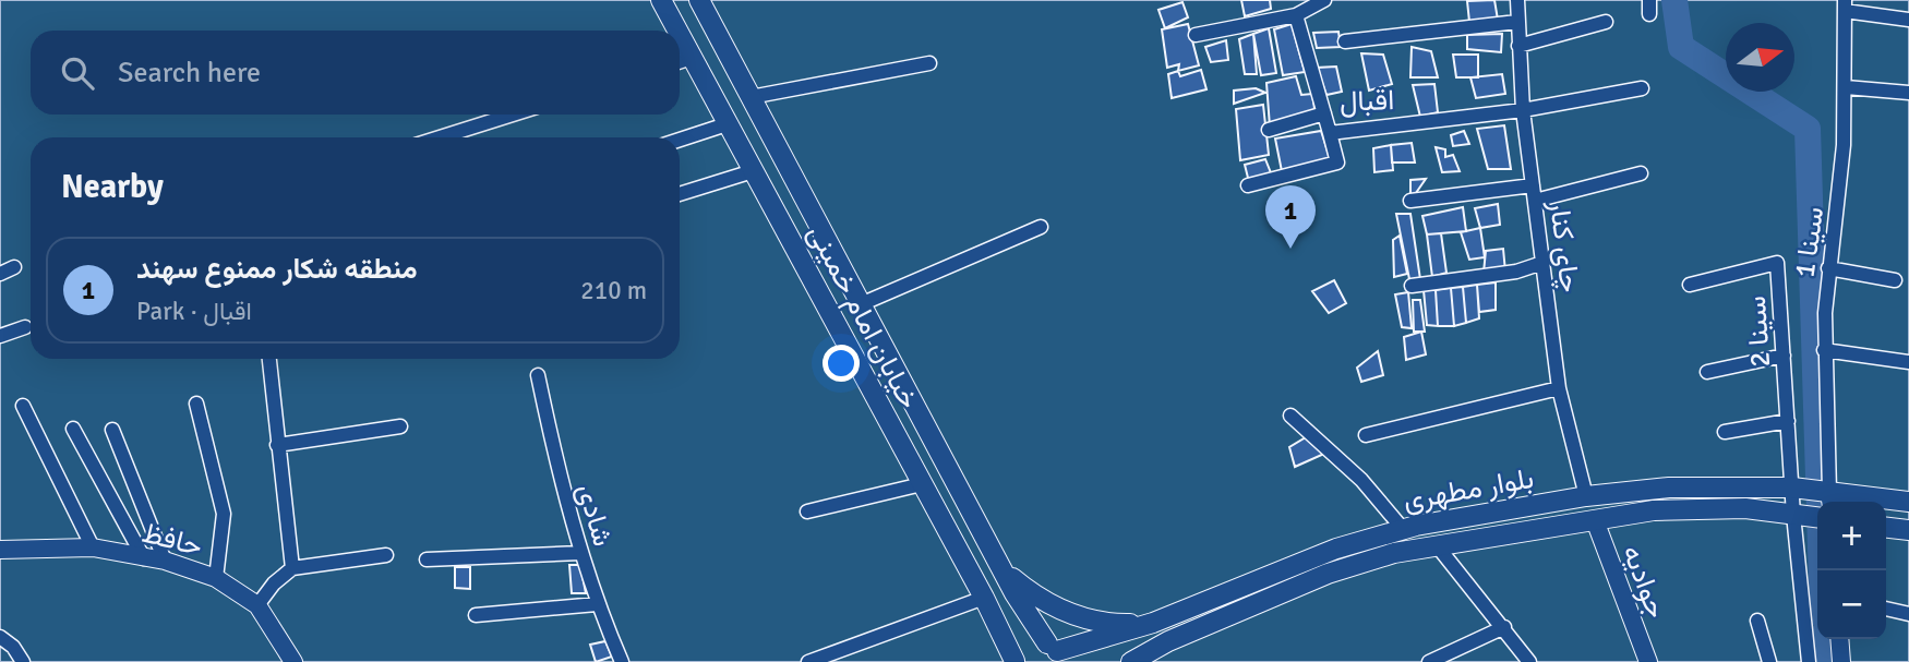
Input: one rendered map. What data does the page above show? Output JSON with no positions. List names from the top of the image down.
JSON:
{
  "streets": {
    "main road": ["خیابان امام خمینی", "بلوار مطهری"],
    "street": [
      "اقبال",
      "سینا 1",
      "چای کنار",
      "سینا 2",
      "شادی",
      "حافظ",
      "جوادیه"
    ]
  },
  "crossings": [
    ["اقبال", "چای کنار"],
    ["سینا 1", "بلوار مطهری"],
    ["چای کنار", "بلوار مطهری"],
    ["خیابان امام خمینی", "بلوار مطهری"],
    ["سینا 2", "بلوار مطهری"],
    ["بلوار مطهری", "جوادیه"]
  ],
  "north": "right",
  "page": {
    "search": "Search here",
    "heading": "Nearby",
    "pins": "1",
    "list": [
      {
        "mark": "1",
        "name": "منطقه شکار ممنوع سهند",
        "note": "Park · اقبال",
        "value": "210 m"
      }
    ],
    "map_buttons": ["+", "−"]
  }
}
